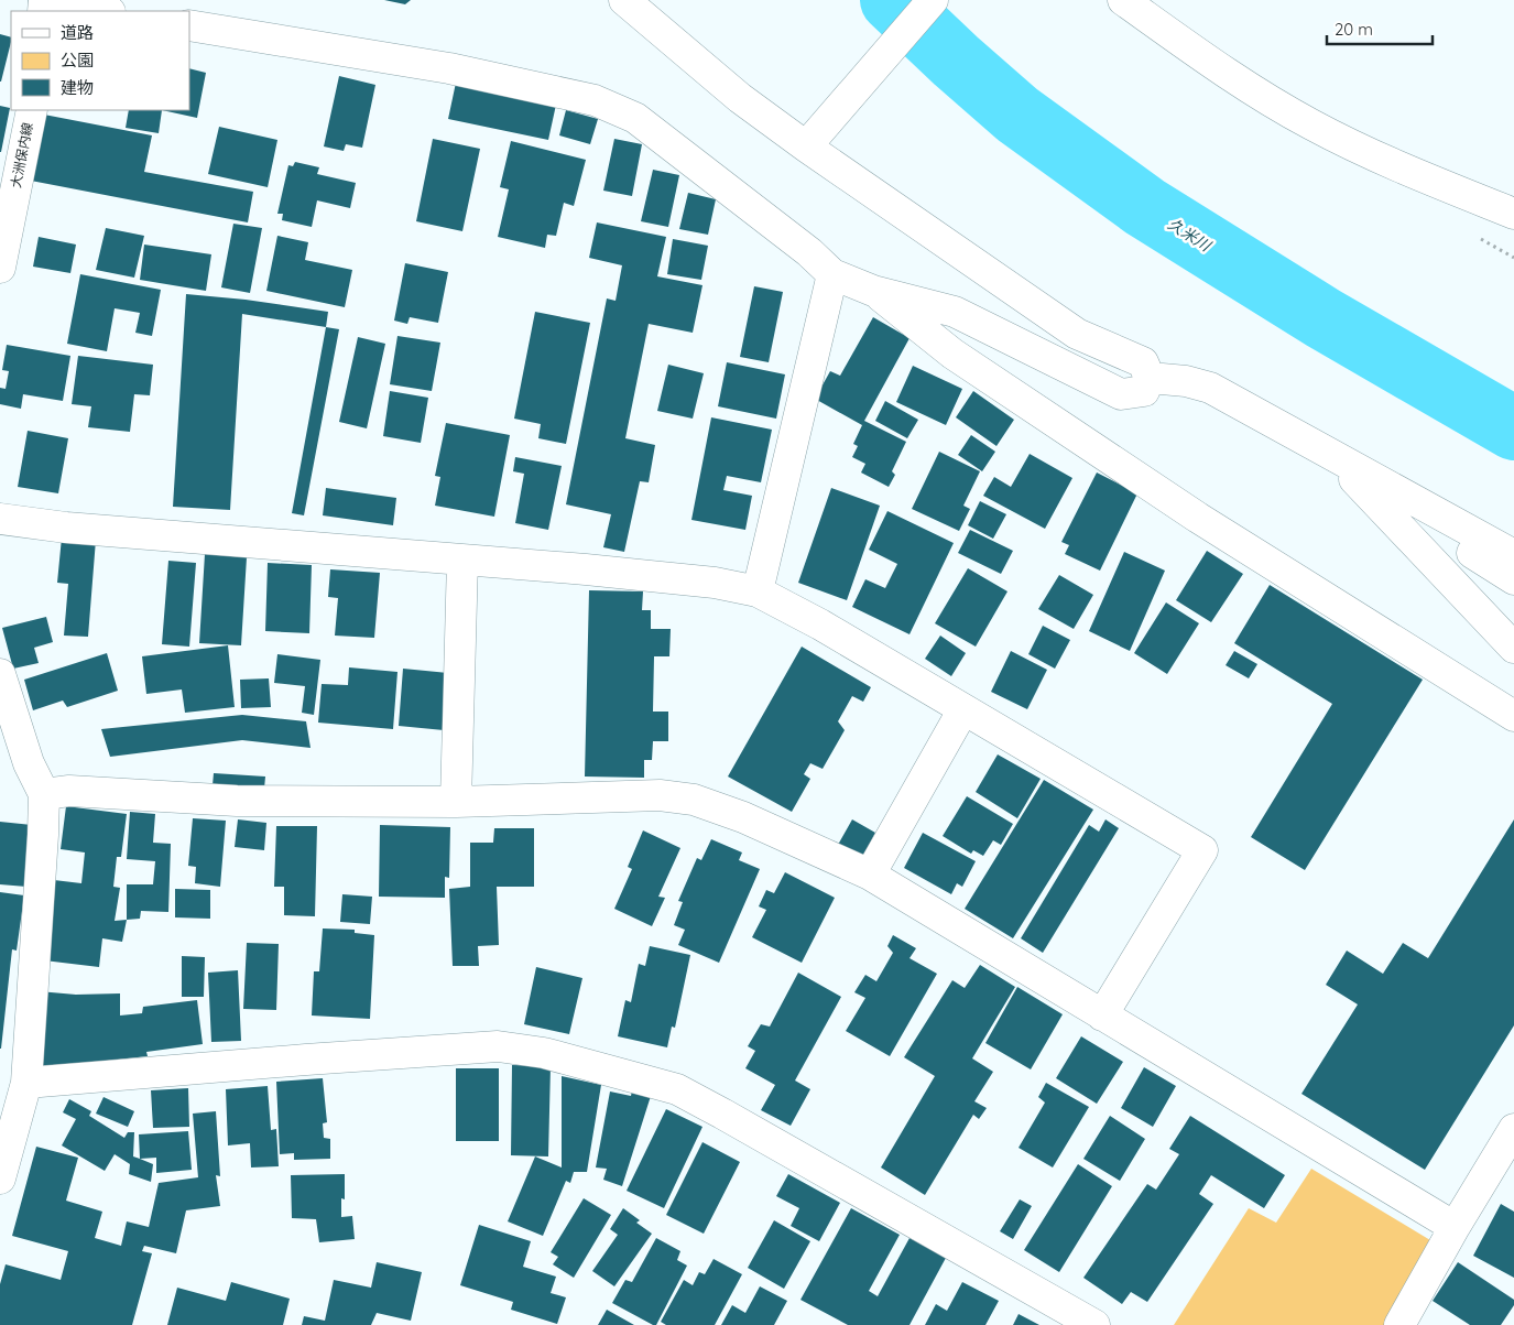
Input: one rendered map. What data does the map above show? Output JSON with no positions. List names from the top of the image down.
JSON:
{
  "streets": {
    "street": ["大洲保内線"]
  },
  "water": ["久米川"],
  "legend": ["道路", "公園", "建物"],
  "scale_bar": "20 m"
}
